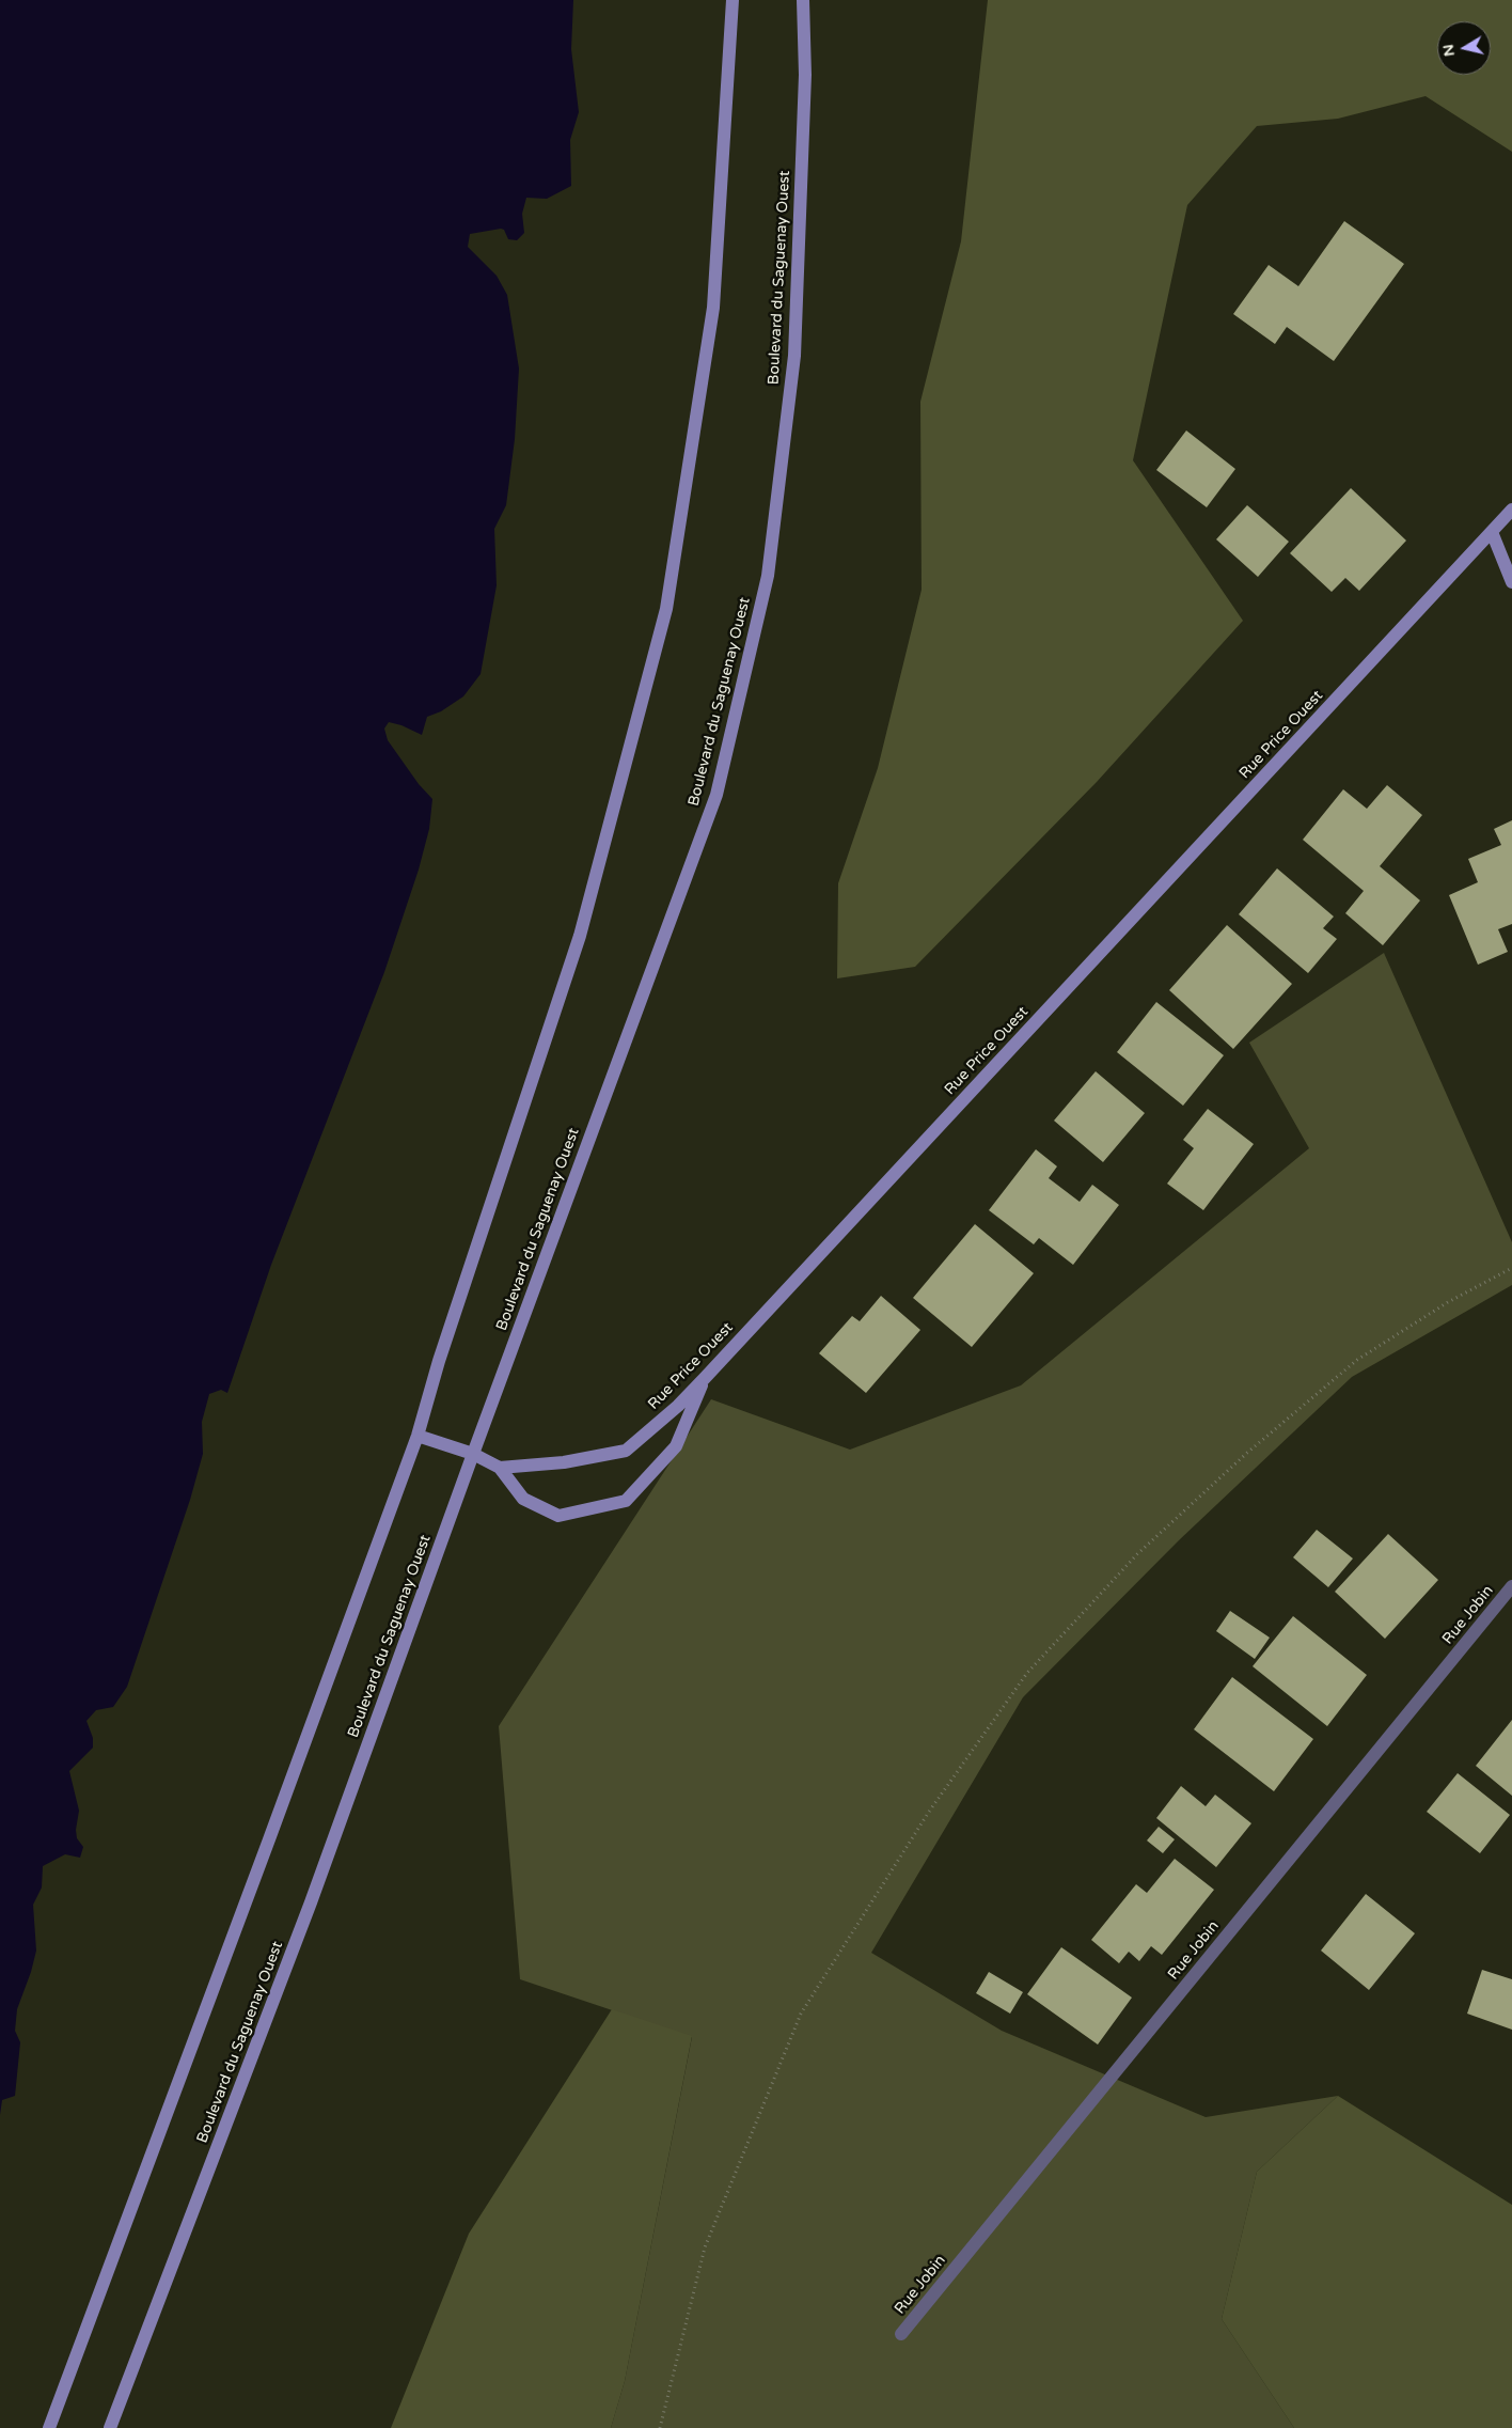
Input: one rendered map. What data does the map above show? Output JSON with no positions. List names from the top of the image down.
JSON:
{
  "streets": {
    "main road": ["Boulevard du Saguenay Ouest", "Rue Price Ouest"],
    "street": ["Rue Jobin"]
  },
  "north": "left"
}
